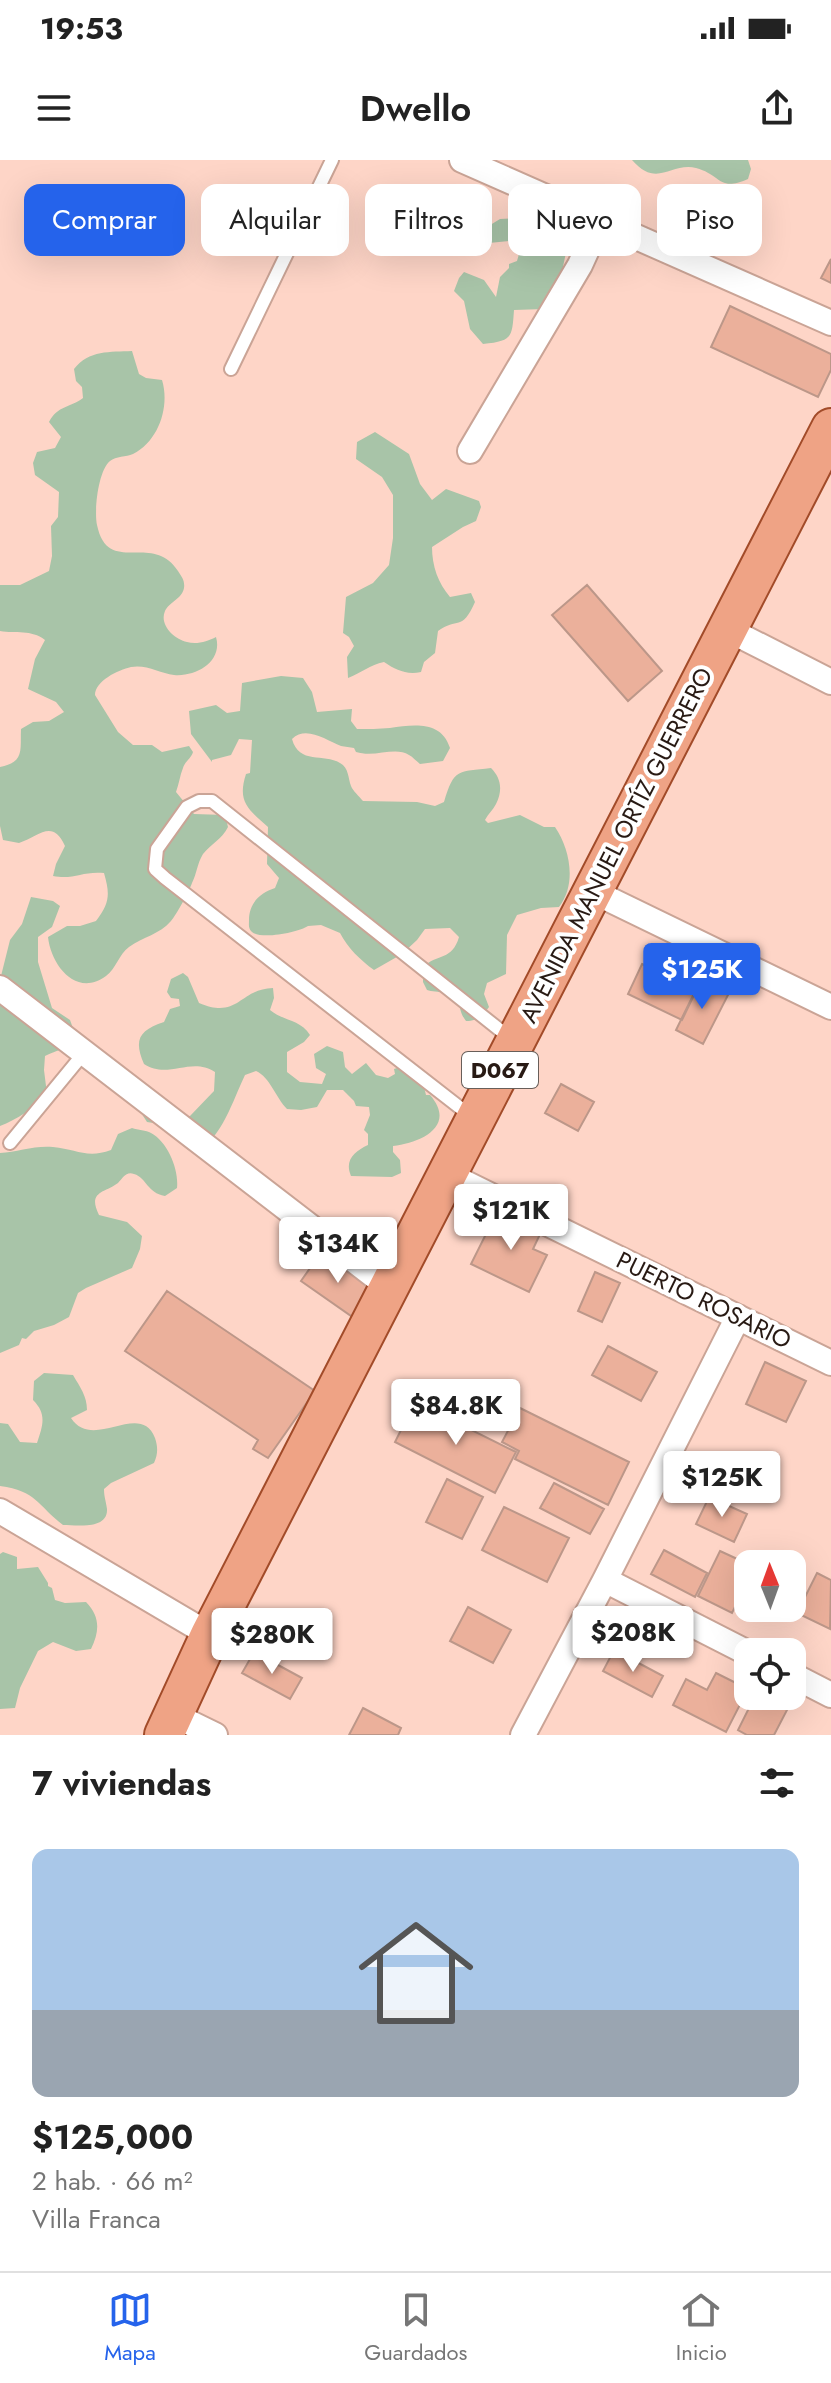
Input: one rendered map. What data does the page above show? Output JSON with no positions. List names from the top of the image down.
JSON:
{
  "streets": {
    "main road": ["AVENIDA MANUEL ORTÍZ GUERRERO", "D067"],
    "street": ["PUERTO ROSARIO"]
  },
  "crossings": [
    ["AVENIDA MANUEL ORTÍZ GUERRERO", "PUERTO ROSARIO"]
  ],
  "north": "top",
  "page": {
    "status": "19:53",
    "header": "Dwello",
    "chip": [
      "Comprar",
      "Alquilar",
      "Filtros",
      "Nuevo",
      "Piso"
    ],
    "price": [
      "$125K",
      "$121K",
      "$134K",
      "$84.8K",
      "$125K",
      "$208K",
      "$280K"
    ],
    "heading": "7 viviendas",
    "list": [
      {
        "name": "$125,000",
        "note": "2 hab. · 66 m² · Villa Franca"
      }
    ],
    "tabs": ["Mapa", "Guardados", "Inicio"]
  }
}
